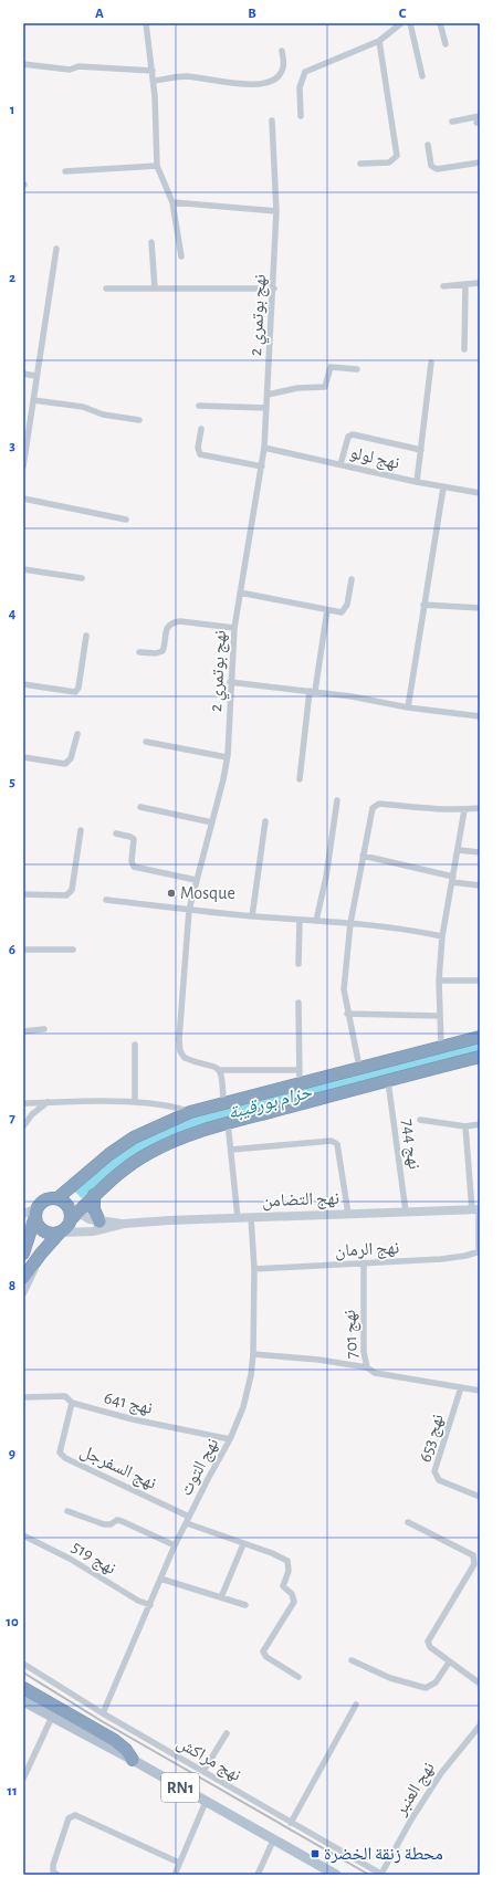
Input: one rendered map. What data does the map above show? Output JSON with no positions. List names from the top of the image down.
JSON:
{
  "streets": {
    "main road": ["RN1"],
    "street": [
      "نهج بوتمري 2",
      "نهج لولو",
      "نهج 744",
      "نهج التضامن",
      "نهج الرمان",
      "نهج 701",
      "نهج 641",
      "نهج 653",
      "نهج السفرجل",
      "نهج التوت",
      "نهج 519",
      "نهج مراكش",
      "نهج العنبر"
    ]
  },
  "crossings": [
    ["نهج بوتمري 2", "نهج لولو"],
    ["نهج 744", "نهج التضامن"],
    ["نهج التضامن", "نهج التوت"],
    ["نهج الرمان", "نهج 701"],
    ["نهج الرمان", "نهج التوت"],
    ["نهج 701", "نهج 653"],
    ["نهج 641", "نهج السفرجل"],
    ["نهج 641", "نهج التوت"],
    ["نهج السفرجل", "نهج التوت"],
    ["نهج التوت", "نهج 519"],
    ["نهج التوت", "نهج مراكش"],
    ["نهج مراكش", "نهج العنبر"]
  ],
  "water": ["حزام بورقيبة"],
  "places": {
    "other": ["Mosque"],
    "transit": ["محطة زنقة الخضرة"]
  },
  "grid": {
    "columns": ["A", "B", "C"],
    "rows": [
      "1",
      "2",
      "3",
      "4",
      "5",
      "6",
      "7",
      "8",
      "9",
      "10",
      "11"
    ]
  }
}
